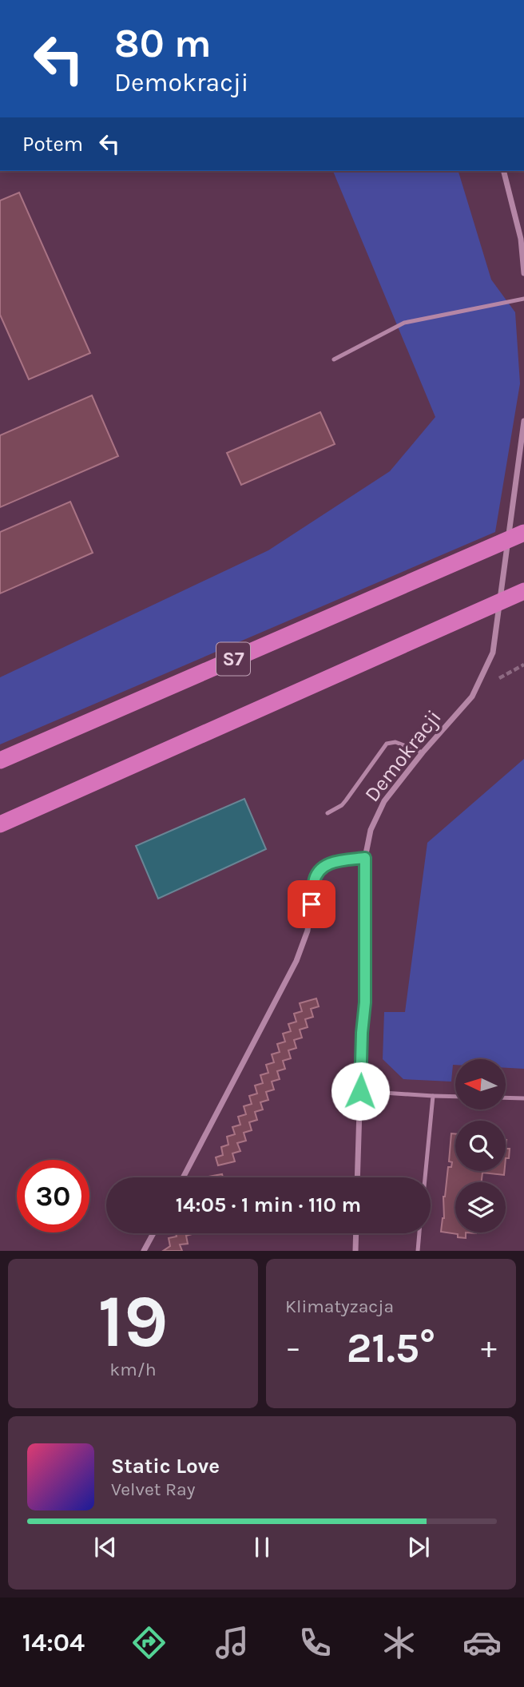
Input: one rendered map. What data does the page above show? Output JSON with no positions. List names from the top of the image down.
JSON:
{
  "streets": {
    "highway": ["S7"],
    "street": ["Demokracji"]
  },
  "north": "left",
  "page": {
    "turn": ["80 m", "Demokracji"],
    "then": "Potem",
    "limit": "30",
    "trip": "14:05 · 1 min · 110 m",
    "tile": [
      ["19", "km/h"],
      "Klimatyzacja"
    ],
    "heat": ["−", "21.5°", "+"],
    "song": ["Static Love", "Velvet Ray"],
    "tabs": "14:04"
  }
}
